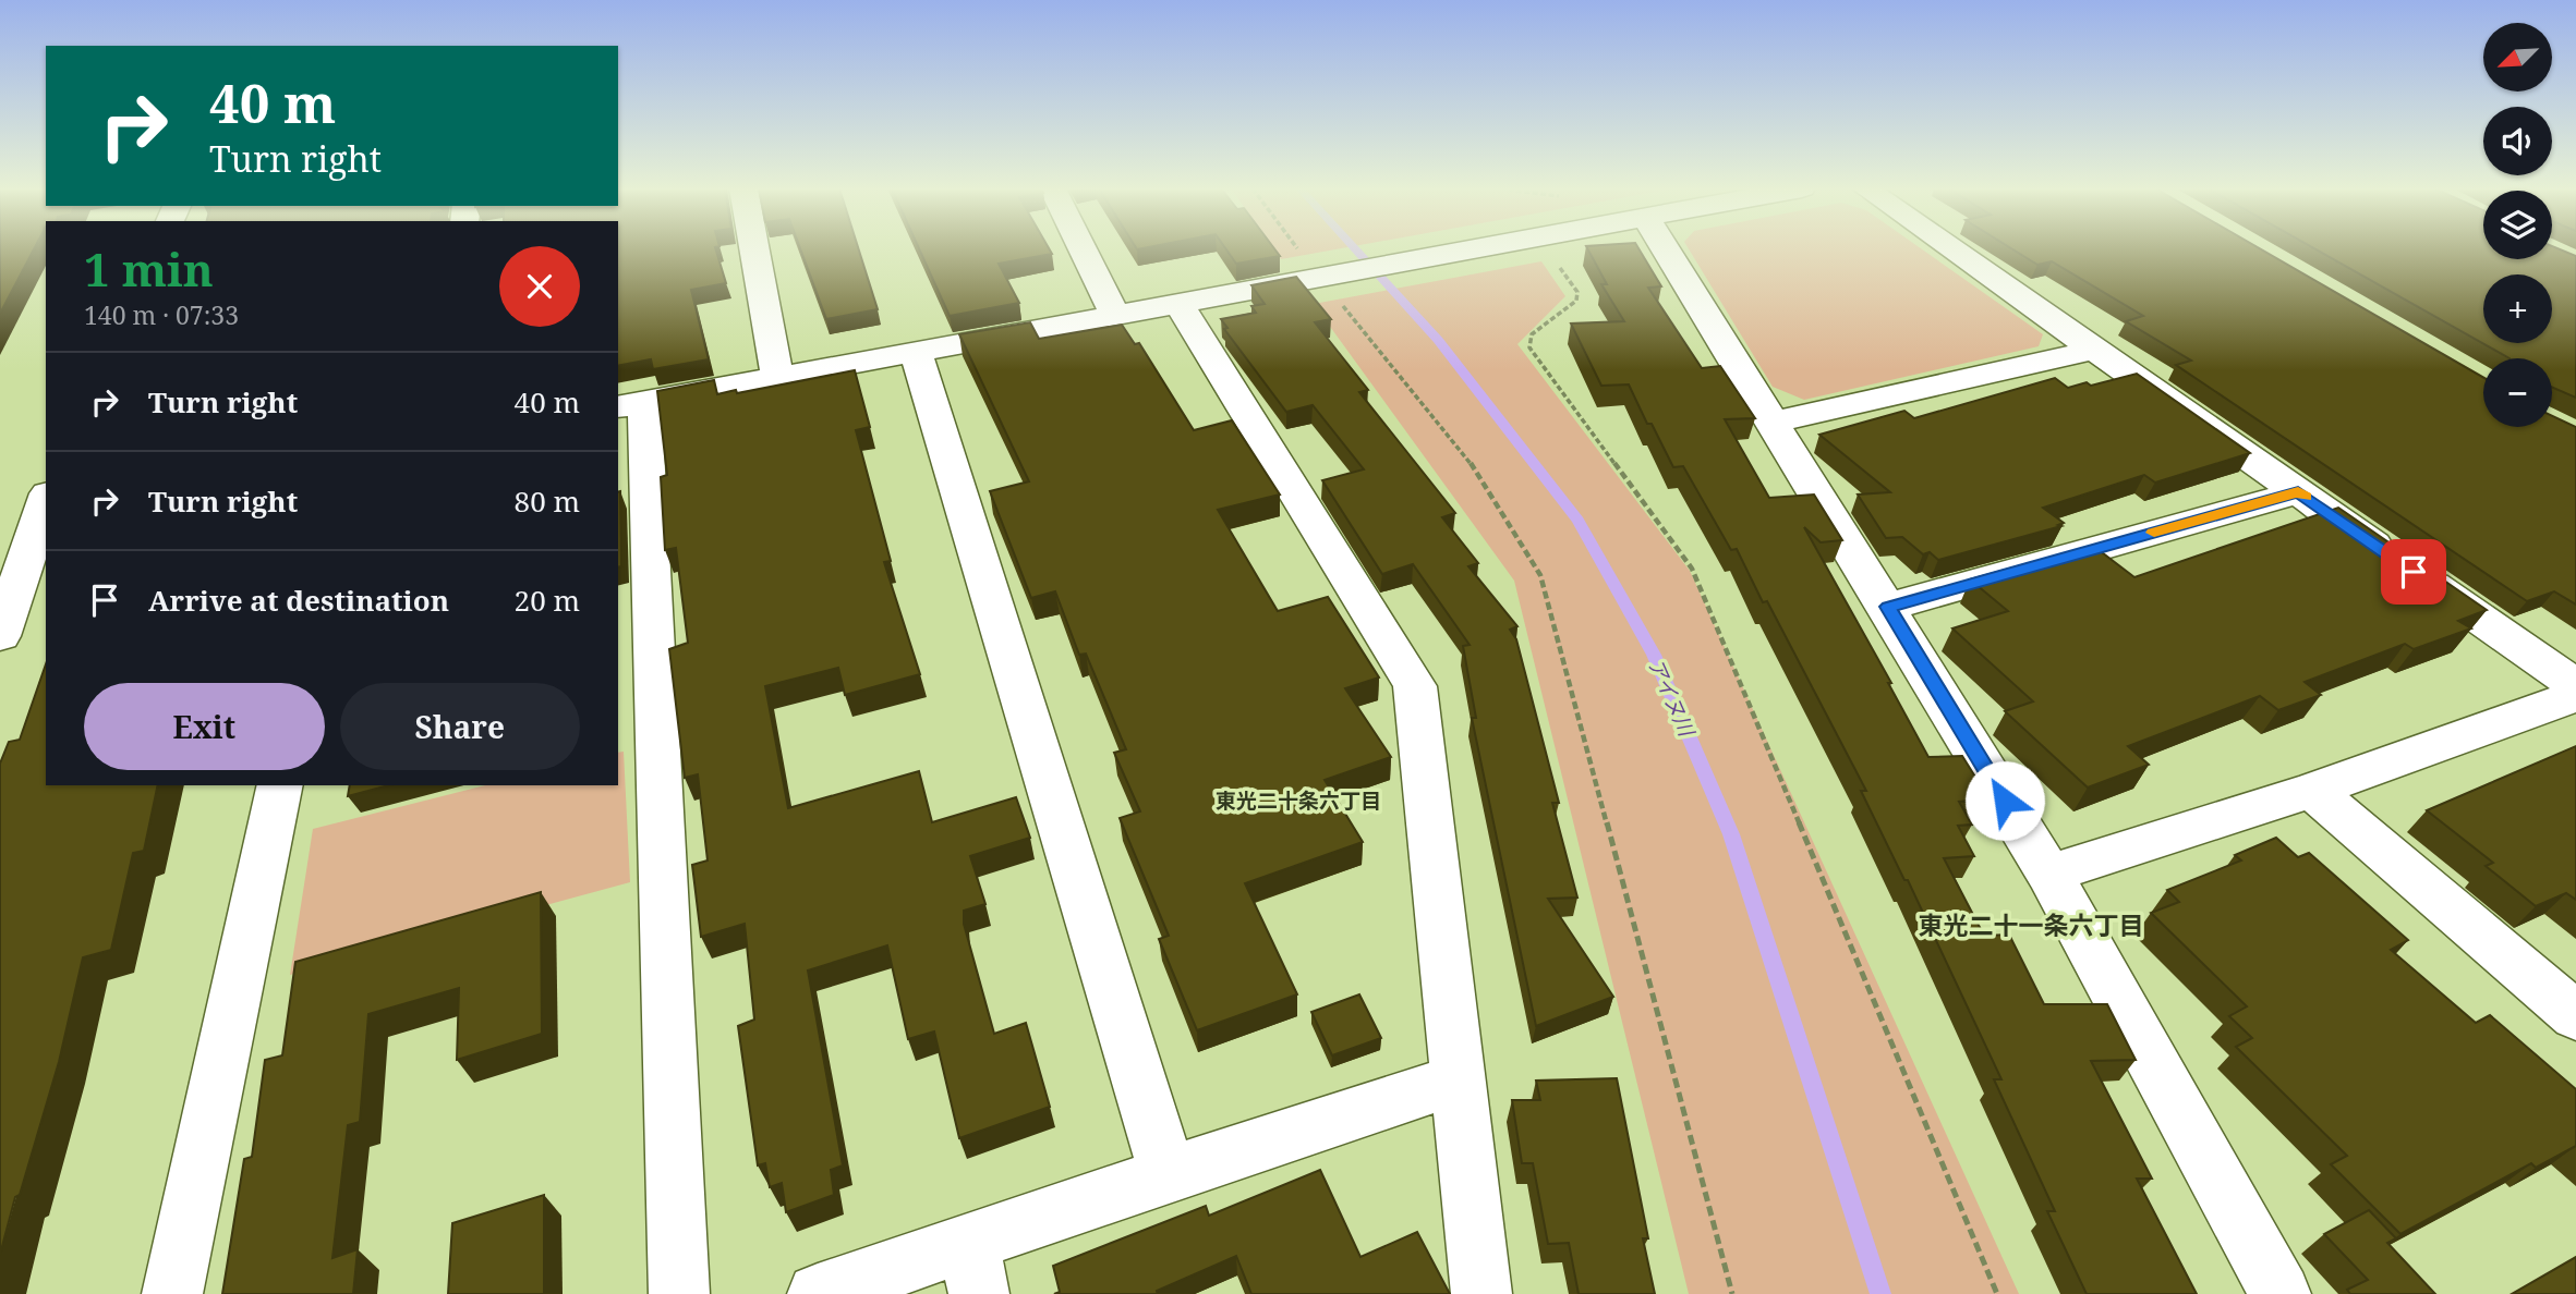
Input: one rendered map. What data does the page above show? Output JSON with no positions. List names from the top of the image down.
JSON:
{
  "districts": ["東光二十条六丁目", "東光二十一条六丁目"],
  "water": ["アイヌ川"],
  "north": "bottom left",
  "page": {
    "map_buttons": ["+", "−"],
    "turn": ["40 m", "Turn right"],
    "heading": ["1 min", "140 m · 07:33"],
    "list": [
      {
        "name": "Turn right",
        "value": "40 m"
      },
      {
        "name": "Turn right",
        "value": "80 m"
      },
      {
        "name": "Arrive at destination",
        "value": "20 m"
      }
    ],
    "buttons": ["Exit", "Share"]
  }
}
